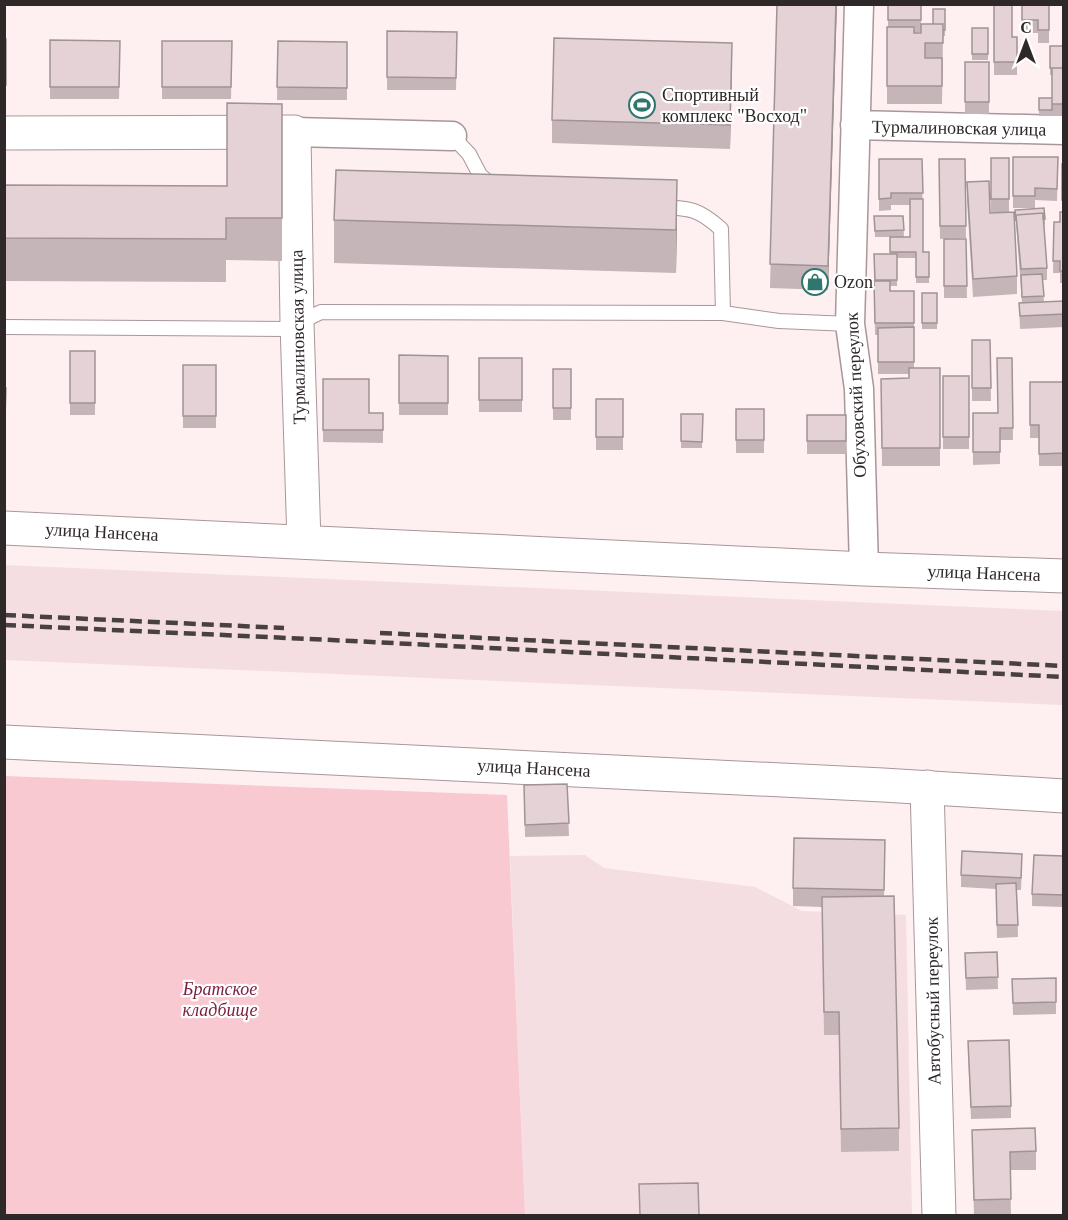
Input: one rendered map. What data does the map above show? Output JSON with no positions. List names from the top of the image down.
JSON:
{
  "streets": {
    "main road": ["Турмалиновская улица", "улица Нансена", "Автобусный переулок"],
    "street": ["Обуховский переулок"]
  },
  "crossings": [
    ["Турмалиновская улица", "Обуховский переулок"],
    ["Турмалиновская улица", "улица Нансена"],
    ["Обуховский переулок", "улица Нансена"],
    ["улица Нансена", "Автобусный переулок"]
  ],
  "parks": ["Братское кладбище"],
  "places": {
    "sports": ["Спортивный комплекс \"Восход\""],
    "shop": ["Ozon"]
  },
  "north": "top"
}
